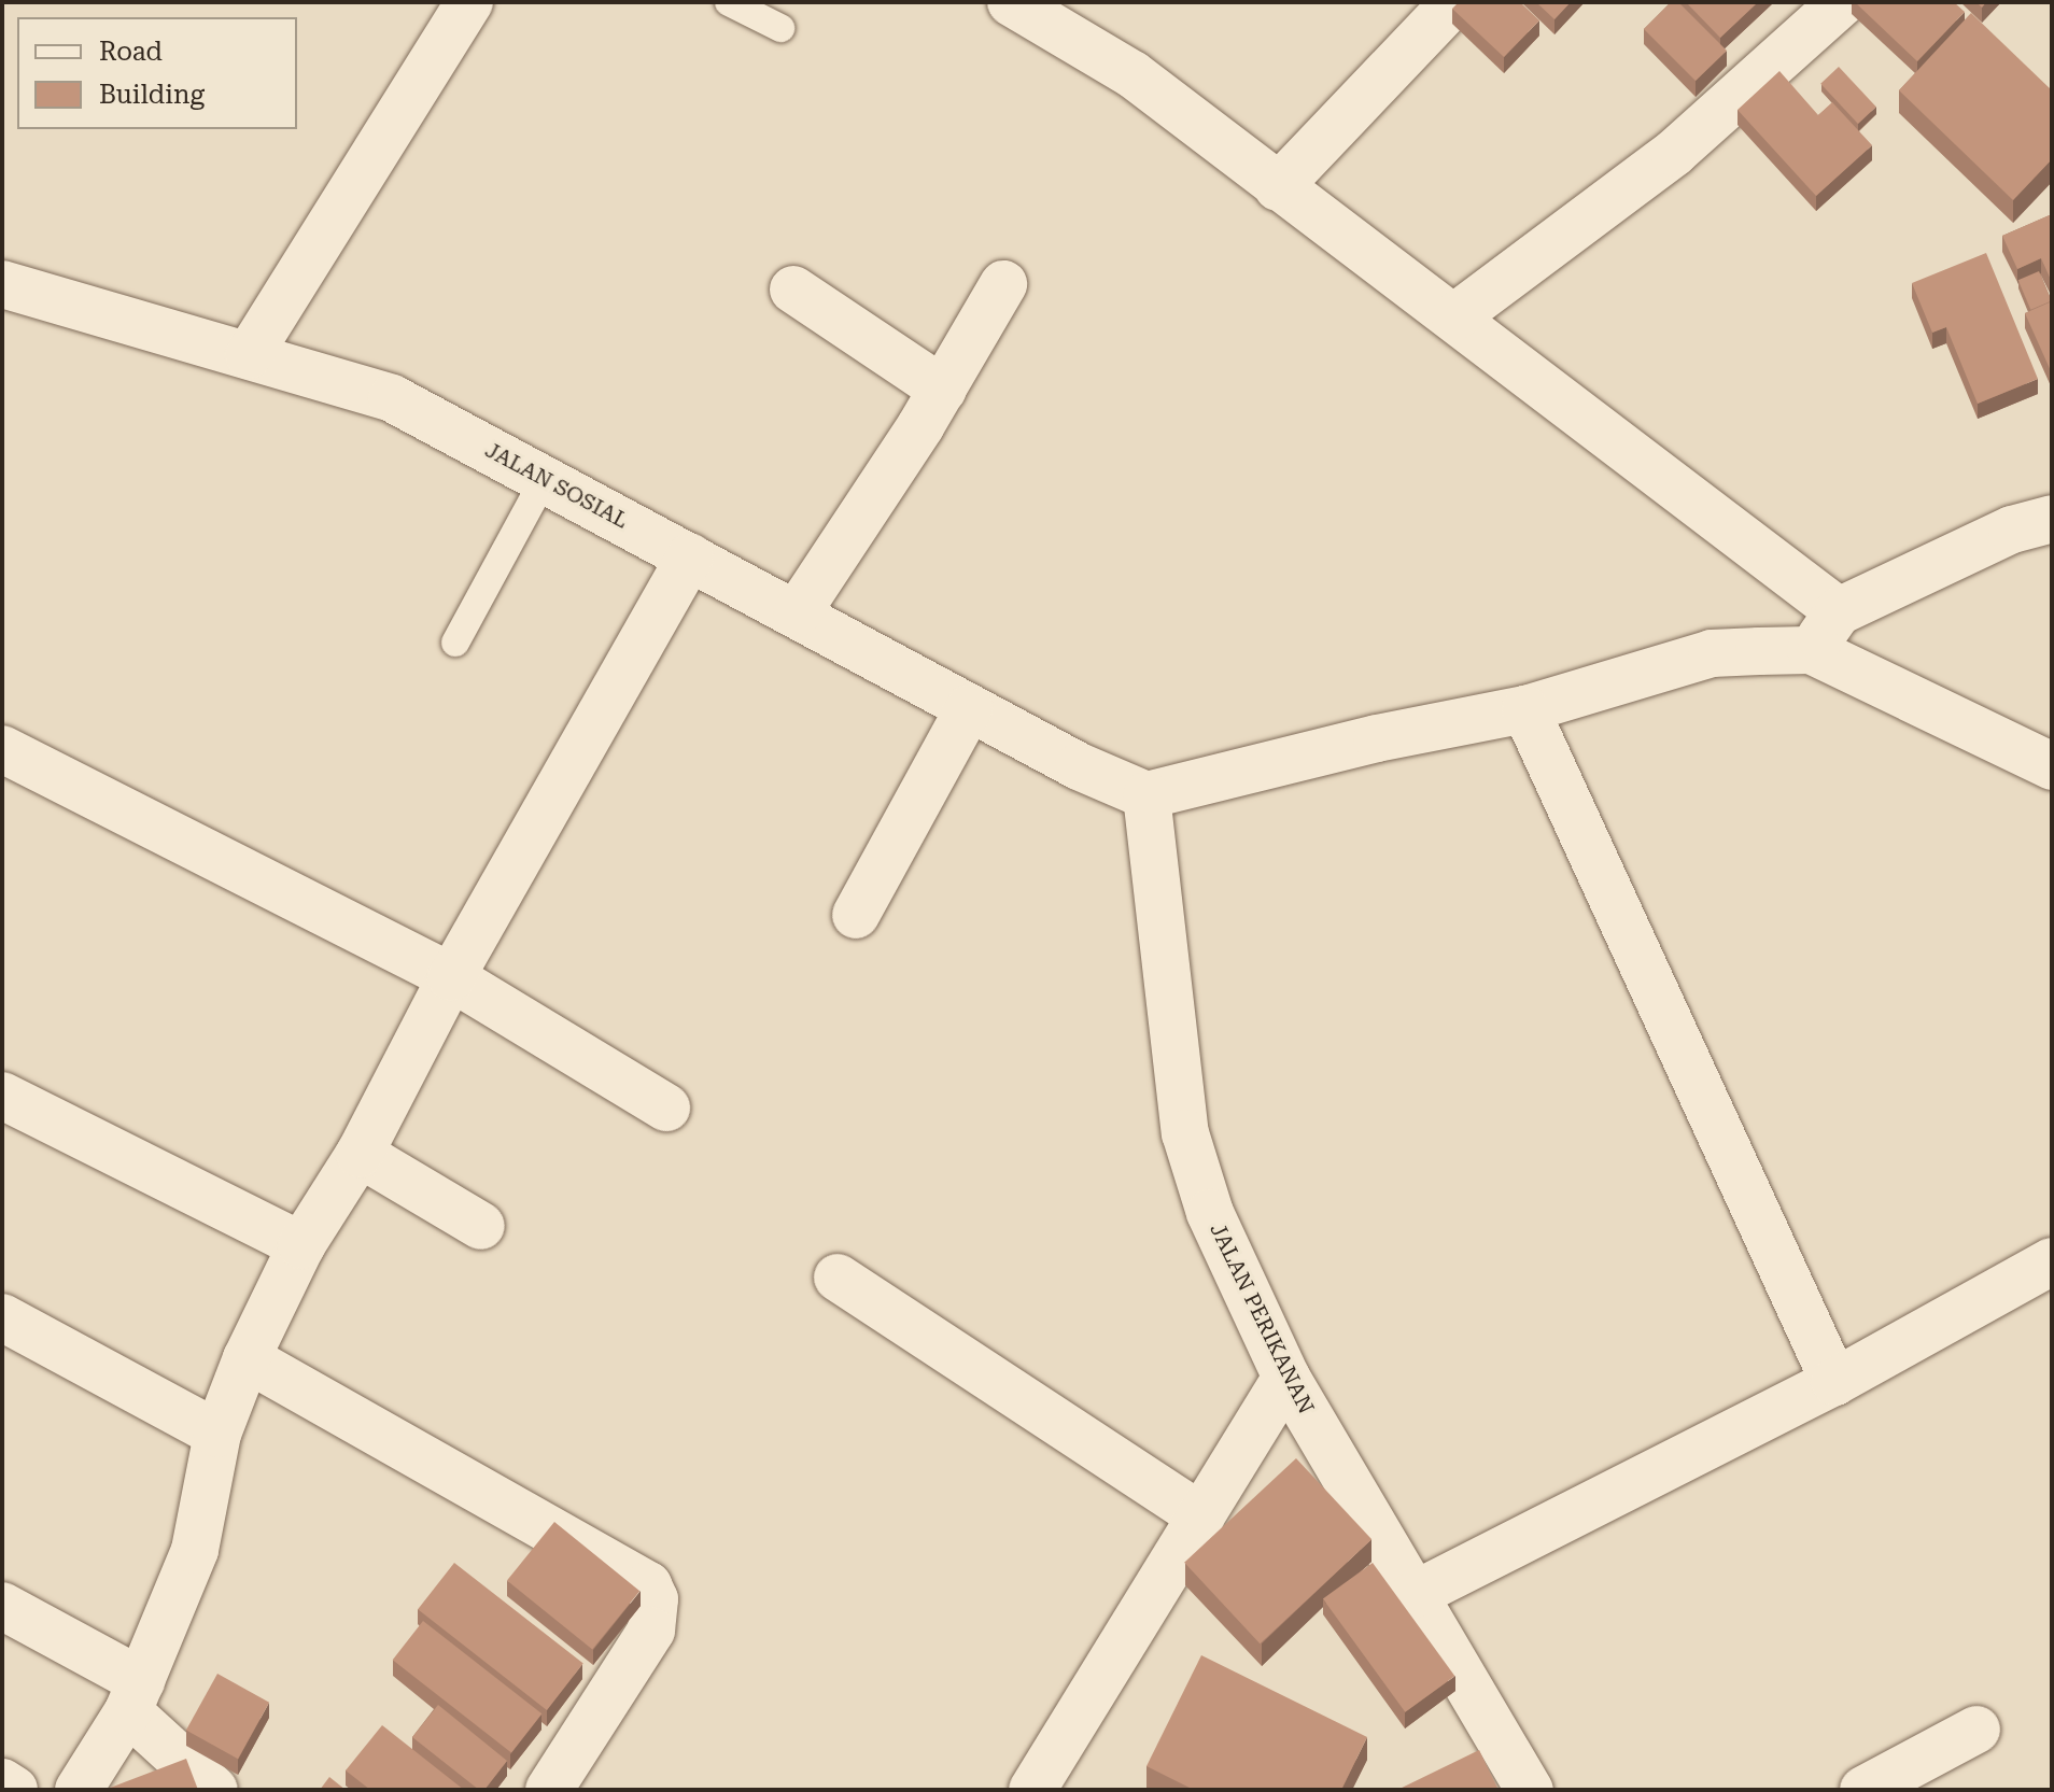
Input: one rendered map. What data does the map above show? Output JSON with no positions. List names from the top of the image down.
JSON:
{
  "streets": {
    "street": ["JALAN SOSIAL", "JALAN PERIKANAN"]
  },
  "crossings": [
    ["JALAN SOSIAL", "JALAN PERIKANAN"]
  ],
  "legend": ["Road", "Building"]
}
